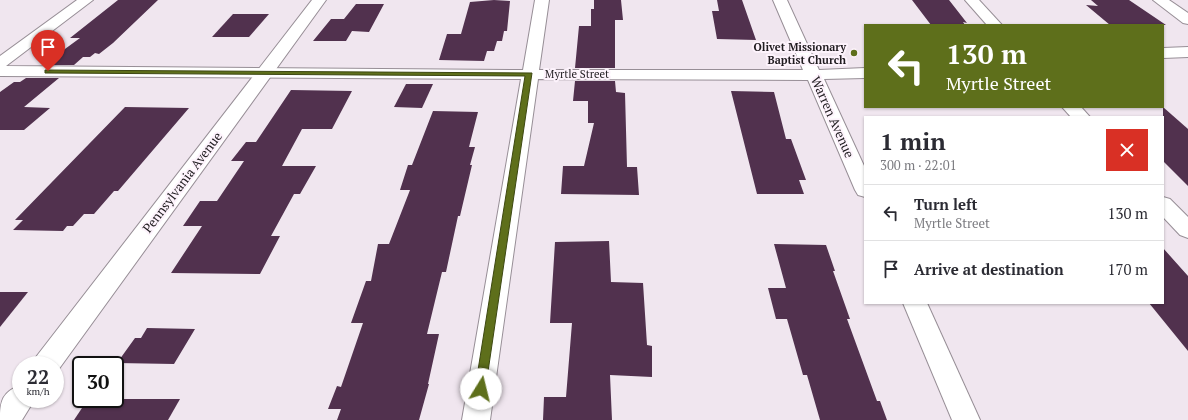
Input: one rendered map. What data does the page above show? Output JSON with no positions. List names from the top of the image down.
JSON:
{
  "streets": {
    "street": ["Myrtle Street", "Warren Avenue", "Pennsylvania Avenue"]
  },
  "crossings": [
    ["Myrtle Street", "Warren Avenue"],
    ["Myrtle Street", "Pennsylvania Avenue"]
  ],
  "places": ["Olivet Missionary Baptist Church"],
  "page": {
    "turn": ["130 m", "Myrtle Street"],
    "heading": ["1 min", "300 m · 22:01"],
    "list": [
      {
        "name": "Turn left",
        "note": "Myrtle Street",
        "value": "130 m"
      },
      {
        "name": "Arrive at destination",
        "value": "170 m"
      }
    ],
    "speed": "22 km/h",
    "limit": "30"
  }
}
